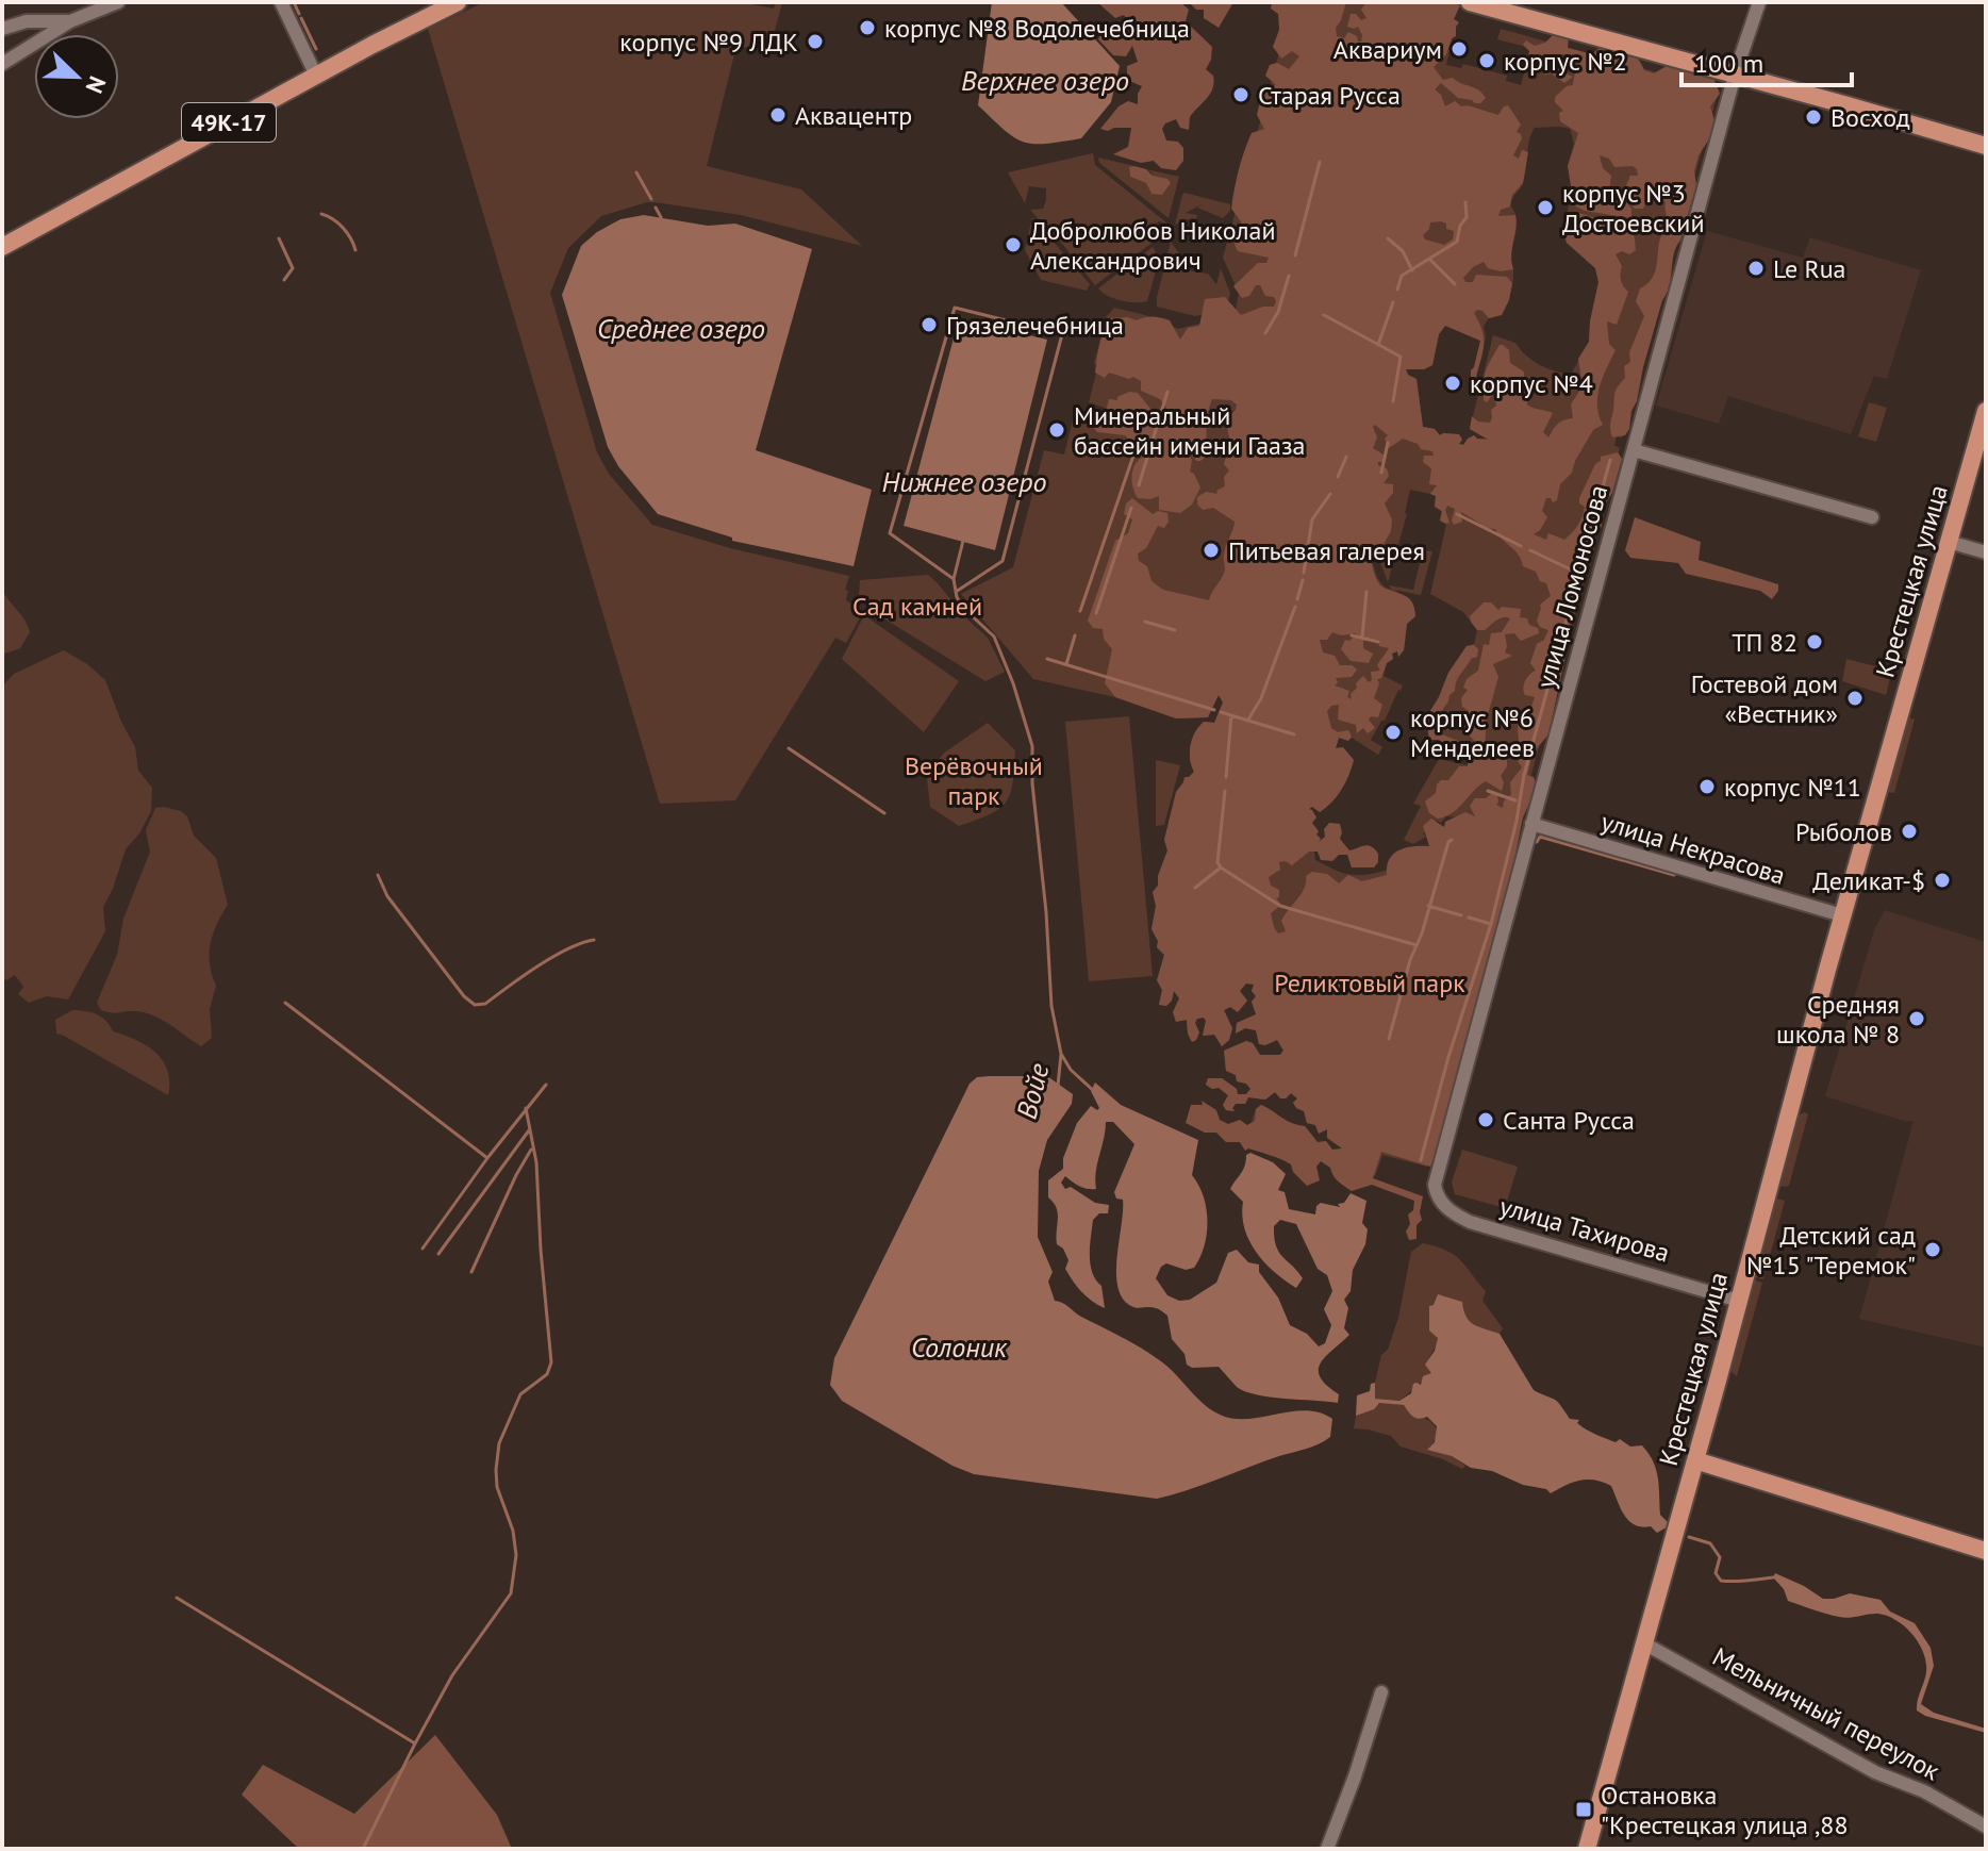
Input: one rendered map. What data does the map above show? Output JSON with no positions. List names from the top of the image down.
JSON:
{
  "streets": {
    "main road": ["49К-17", "Крестецкая улица"],
    "street": [
      "улица Ломоносова",
      "улица Некрасова",
      "улица Тахирова",
      "Мельничный переулок"
    ]
  },
  "crossings": [
    ["Крестецкая улица", "улица Некрасова"],
    ["Крестецкая улица", "улица Тахирова"],
    ["Крестецкая улица", "Мельничный переулок"],
    ["улица Ломоносова", "улица Некрасова"],
    ["улица Ломоносова", "улица Тахирова"]
  ],
  "water": [
    "Верхнее озеро",
    "Среднее озеро",
    "Нижнее озеро",
    "Войе",
    "Солоник"
  ],
  "parks": ["Сад камней", "Верёвочный парк", "Реликтовый парк"],
  "places": {
    "other": [
      "корпус №8 Водолечебница",
      "корпус №9 ЛДК",
      "Аквариум",
      "корпус №2",
      "Старая Русса",
      "Аквацентр",
      "Восход",
      "корпус №3 Достоевский",
      "Добролюбов Николай Александрович",
      "Le Rua",
      "Грязелечебница",
      "корпус №4",
      "Минеральный бассейн имени Гааза",
      "Питьевая галерея",
      "ТП 82",
      "Гостевой дом «Вестник»",
      "корпус №6 Менделеев",
      "корпус №11",
      "Рыболов",
      "Деликат-$",
      "Средняя школа № 8",
      "Санта Русса",
      "Детский сад №15 \"Теремок\""
    ],
    "transit": ["Остановка \"Крестецкая улица ,88"]
  },
  "scale_bar": "100 m",
  "north": "bottom right"
}
